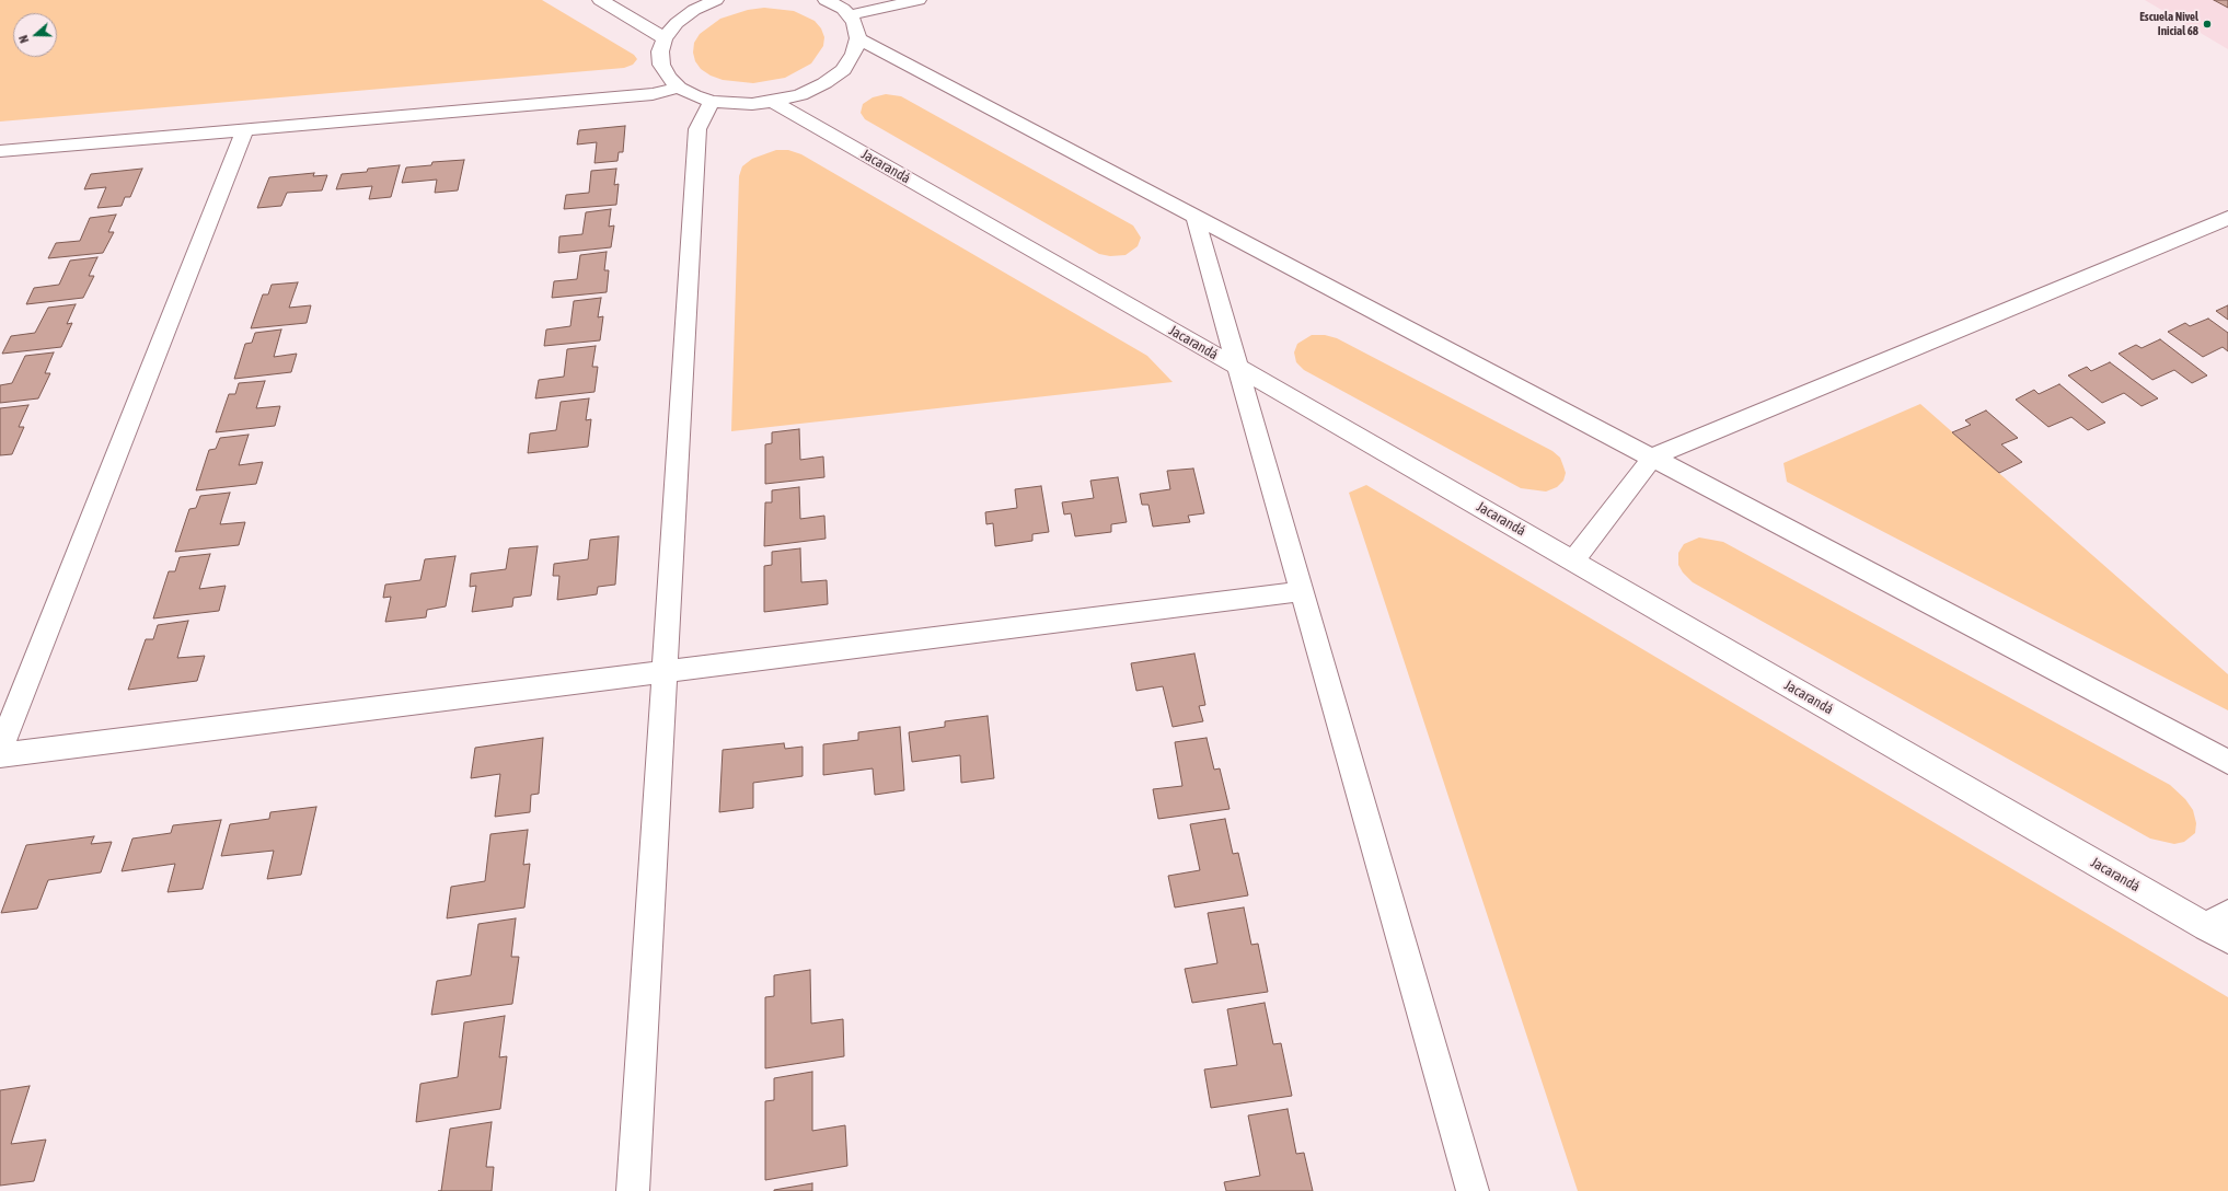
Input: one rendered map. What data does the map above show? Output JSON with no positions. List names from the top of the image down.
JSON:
{
  "streets": {
    "street": ["Jacarandá"]
  },
  "places": ["Escuela Nivel Inicial 68"],
  "north": "left"
}
